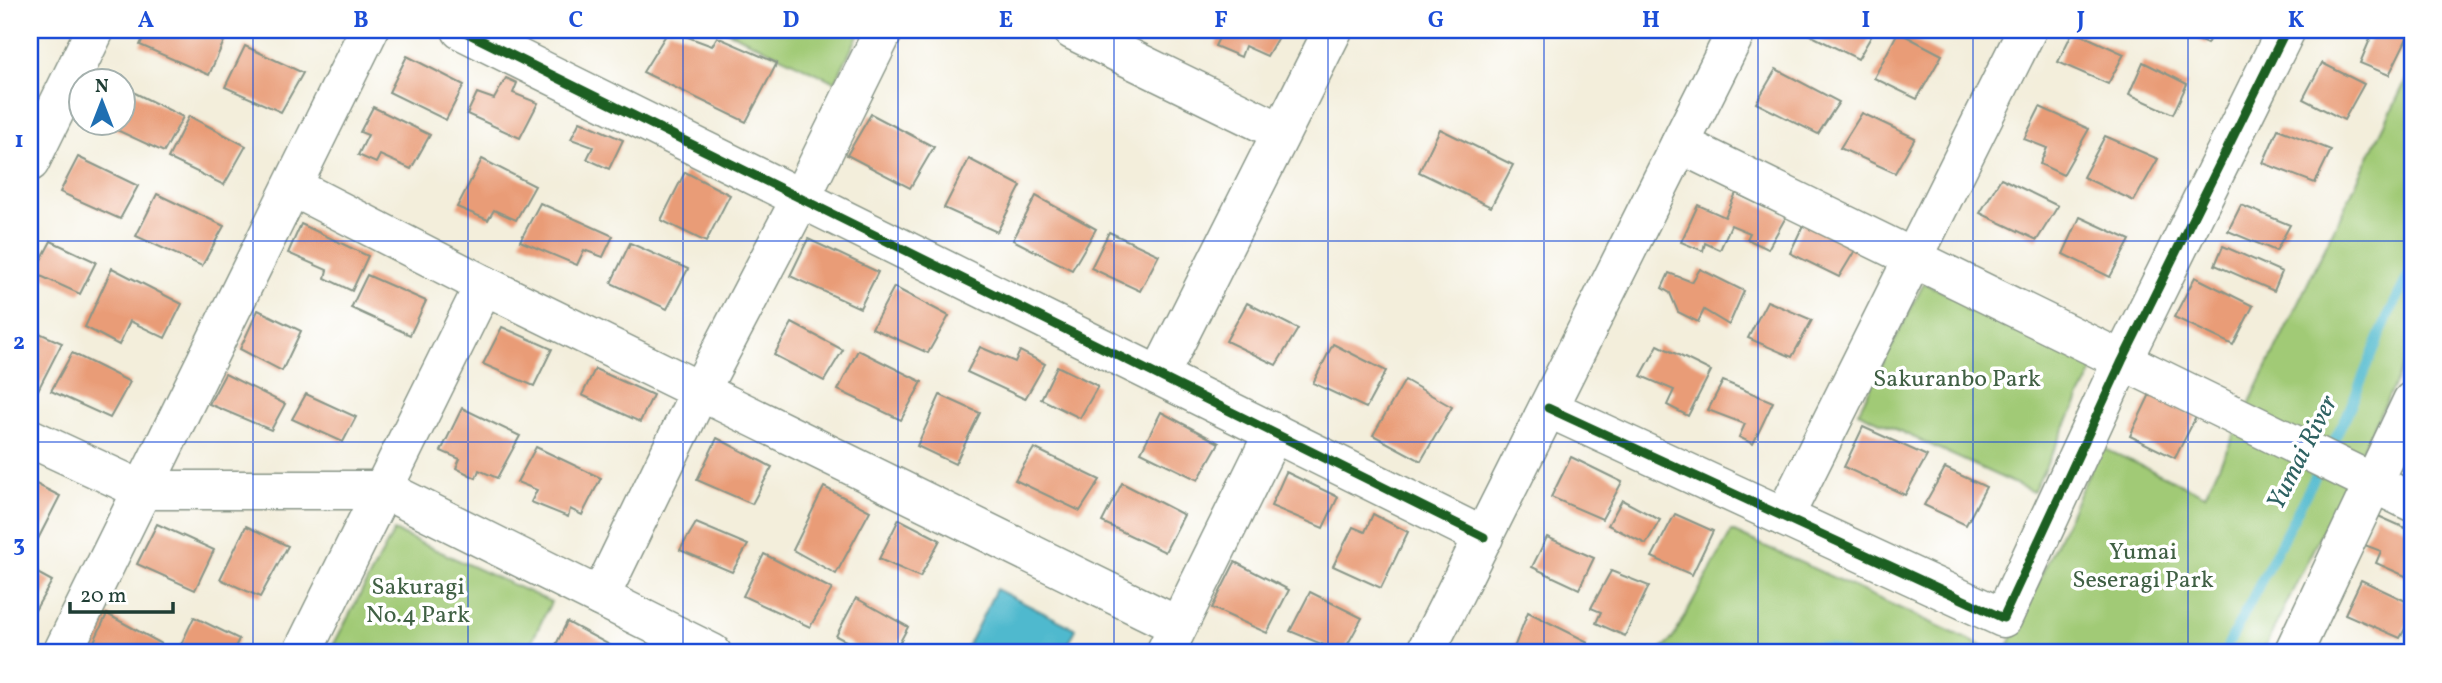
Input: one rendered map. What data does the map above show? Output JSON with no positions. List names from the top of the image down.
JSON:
{
  "water": ["Yumai River"],
  "parks": ["Sakuranbo Park", "Yumai Seseragi Park", "Sakuragi No.4 Park"],
  "scale_bar": "20 m",
  "north": "top",
  "grid": {
    "columns": [
      "A",
      "B",
      "C",
      "D",
      "E",
      "F",
      "G",
      "H",
      "I",
      "J",
      "K"
    ],
    "rows": ["1", "2", "3"]
  }
}
